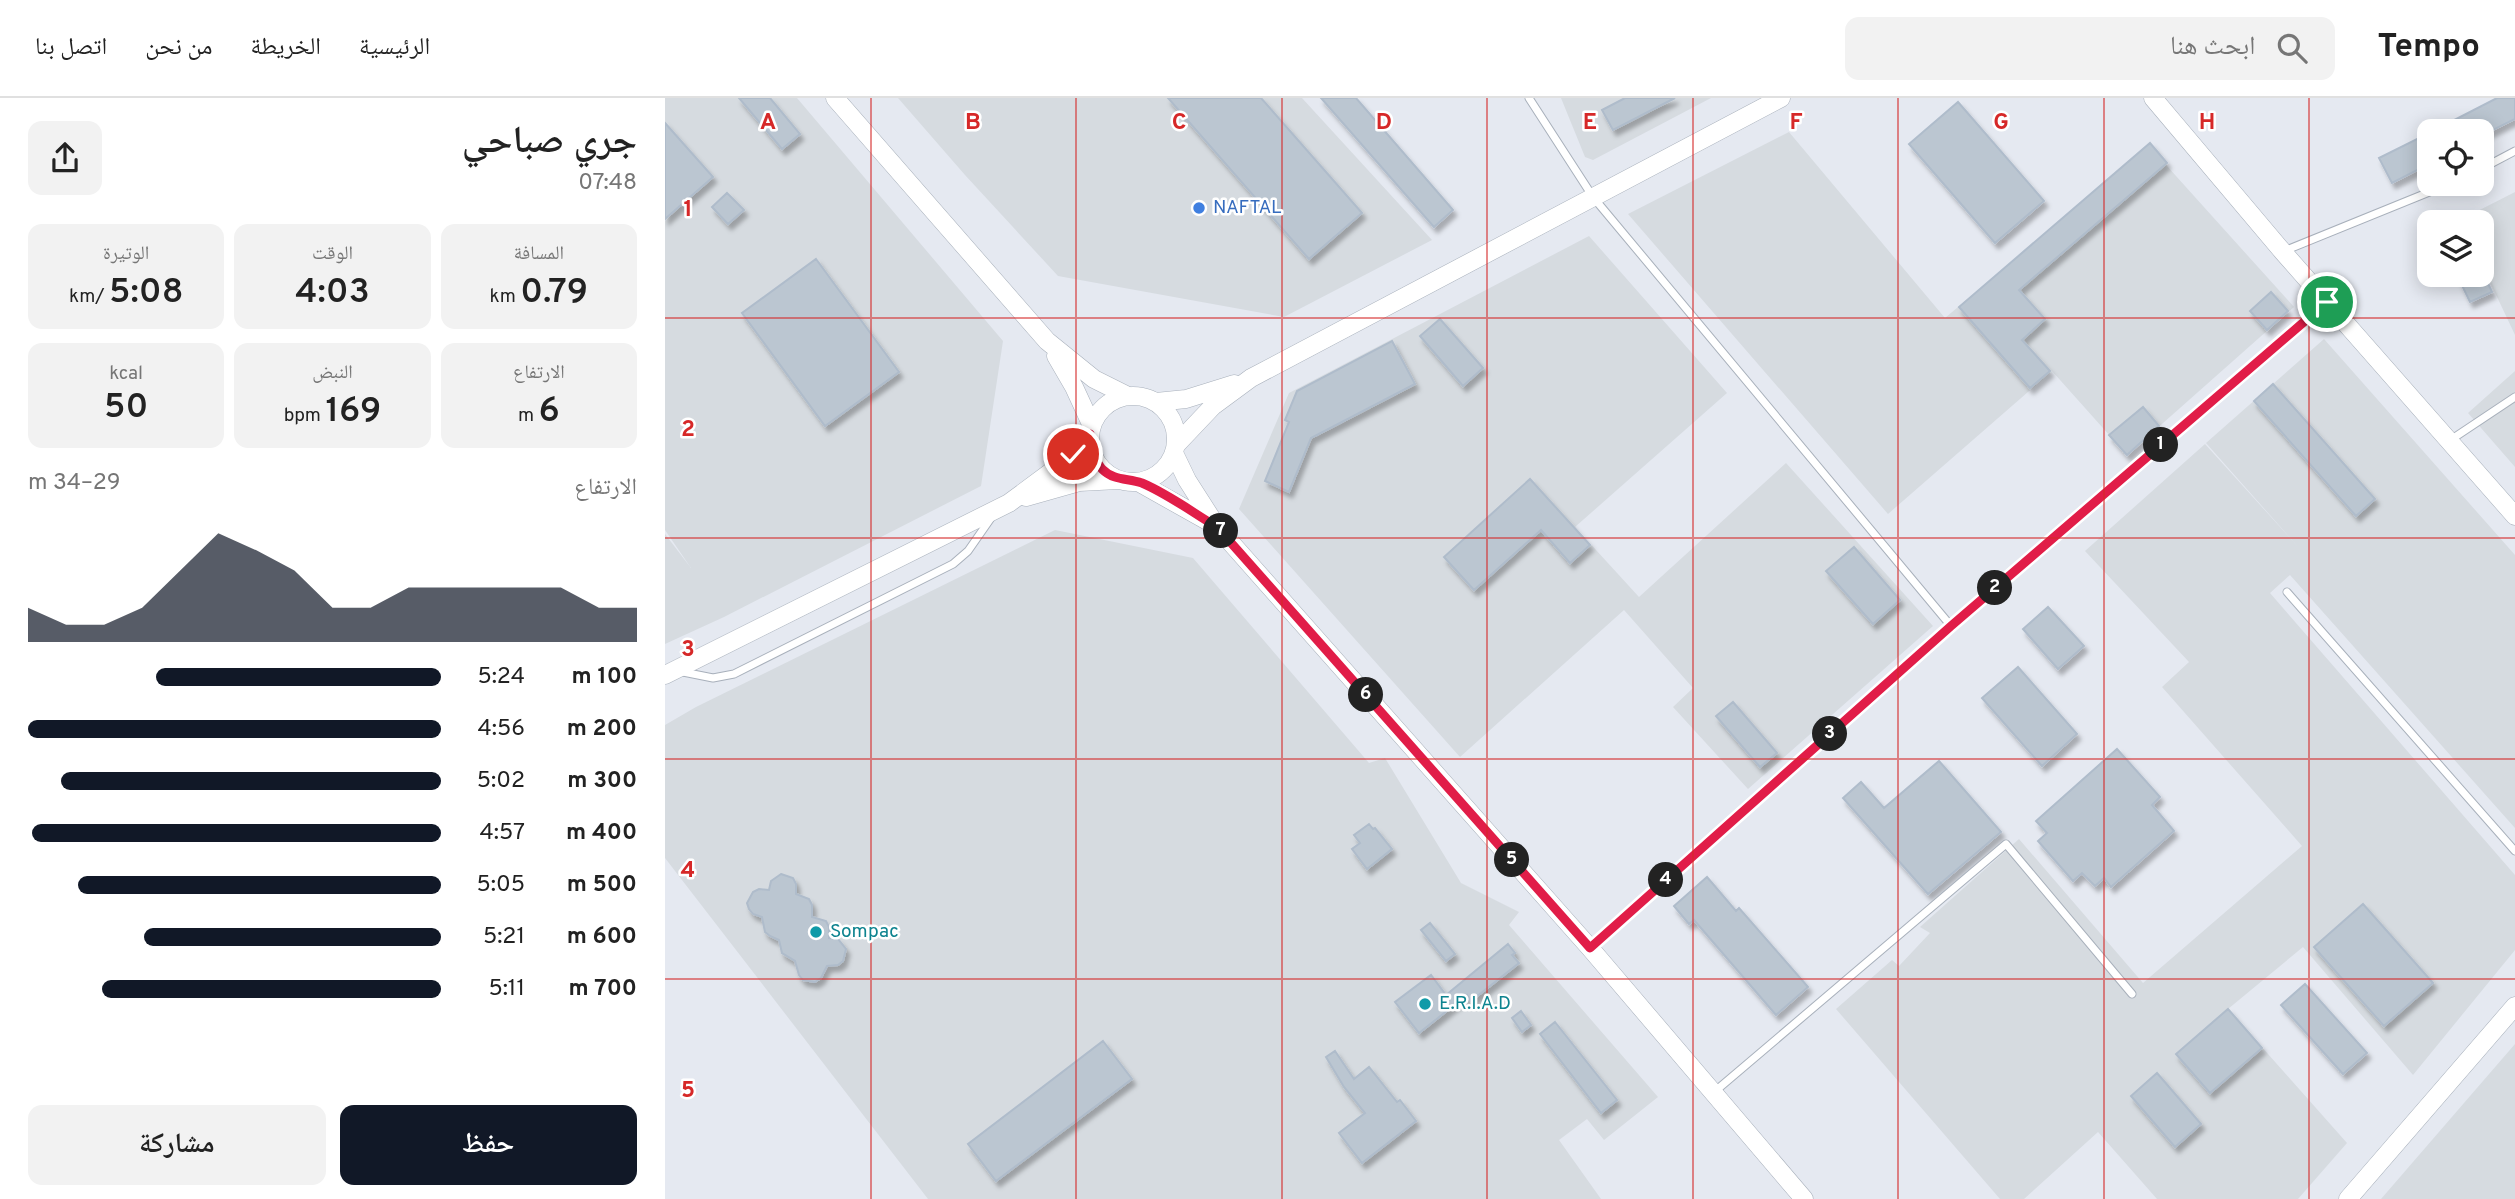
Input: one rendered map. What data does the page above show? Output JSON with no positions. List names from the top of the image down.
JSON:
{
  "places": ["NAFTAL", "Sompac", "E.R.I.A.D"],
  "page": {
    "header": "Tempo",
    "search": "ابحث هنا",
    "nav": [
      "الرئيسية",
      "الخريطة",
      "من نحن",
      "اتصل بنا"
    ],
    "heading": ["جري صباحي", "07:48"],
    "stats": [
      ["المسافة", "0.79 km"],
      ["الوقت", "4:03"],
      ["الوتيرة", "5:08 /km"],
      ["الارتفاع", "6 m"],
      ["النبض", "169 bpm"],
      ["kcal", "50"]
    ],
    "pins": [
      "1",
      "7",
      "2",
      "6",
      "3",
      "5",
      "4"
    ],
    "chart": ["الارتفاع", "29–34 m"],
    "list": [
      {
        "name": "100 m",
        "note": "5:24"
      },
      {
        "name": "200 m",
        "note": "4:56"
      },
      {
        "name": "300 m",
        "note": "5:02"
      },
      {
        "name": "400 m",
        "note": "4:57"
      },
      {
        "name": "500 m",
        "note": "5:05"
      },
      {
        "name": "600 m",
        "note": "5:21"
      },
      {
        "name": "700 m",
        "note": "5:11"
      }
    ],
    "buttons": ["حفظ", "مشاركة"]
  },
  "grid": {
    "columns": [
      "A",
      "B",
      "C",
      "D",
      "E",
      "F",
      "G",
      "H"
    ],
    "rows": [
      "1",
      "2",
      "3",
      "4",
      "5"
    ]
  }
}
